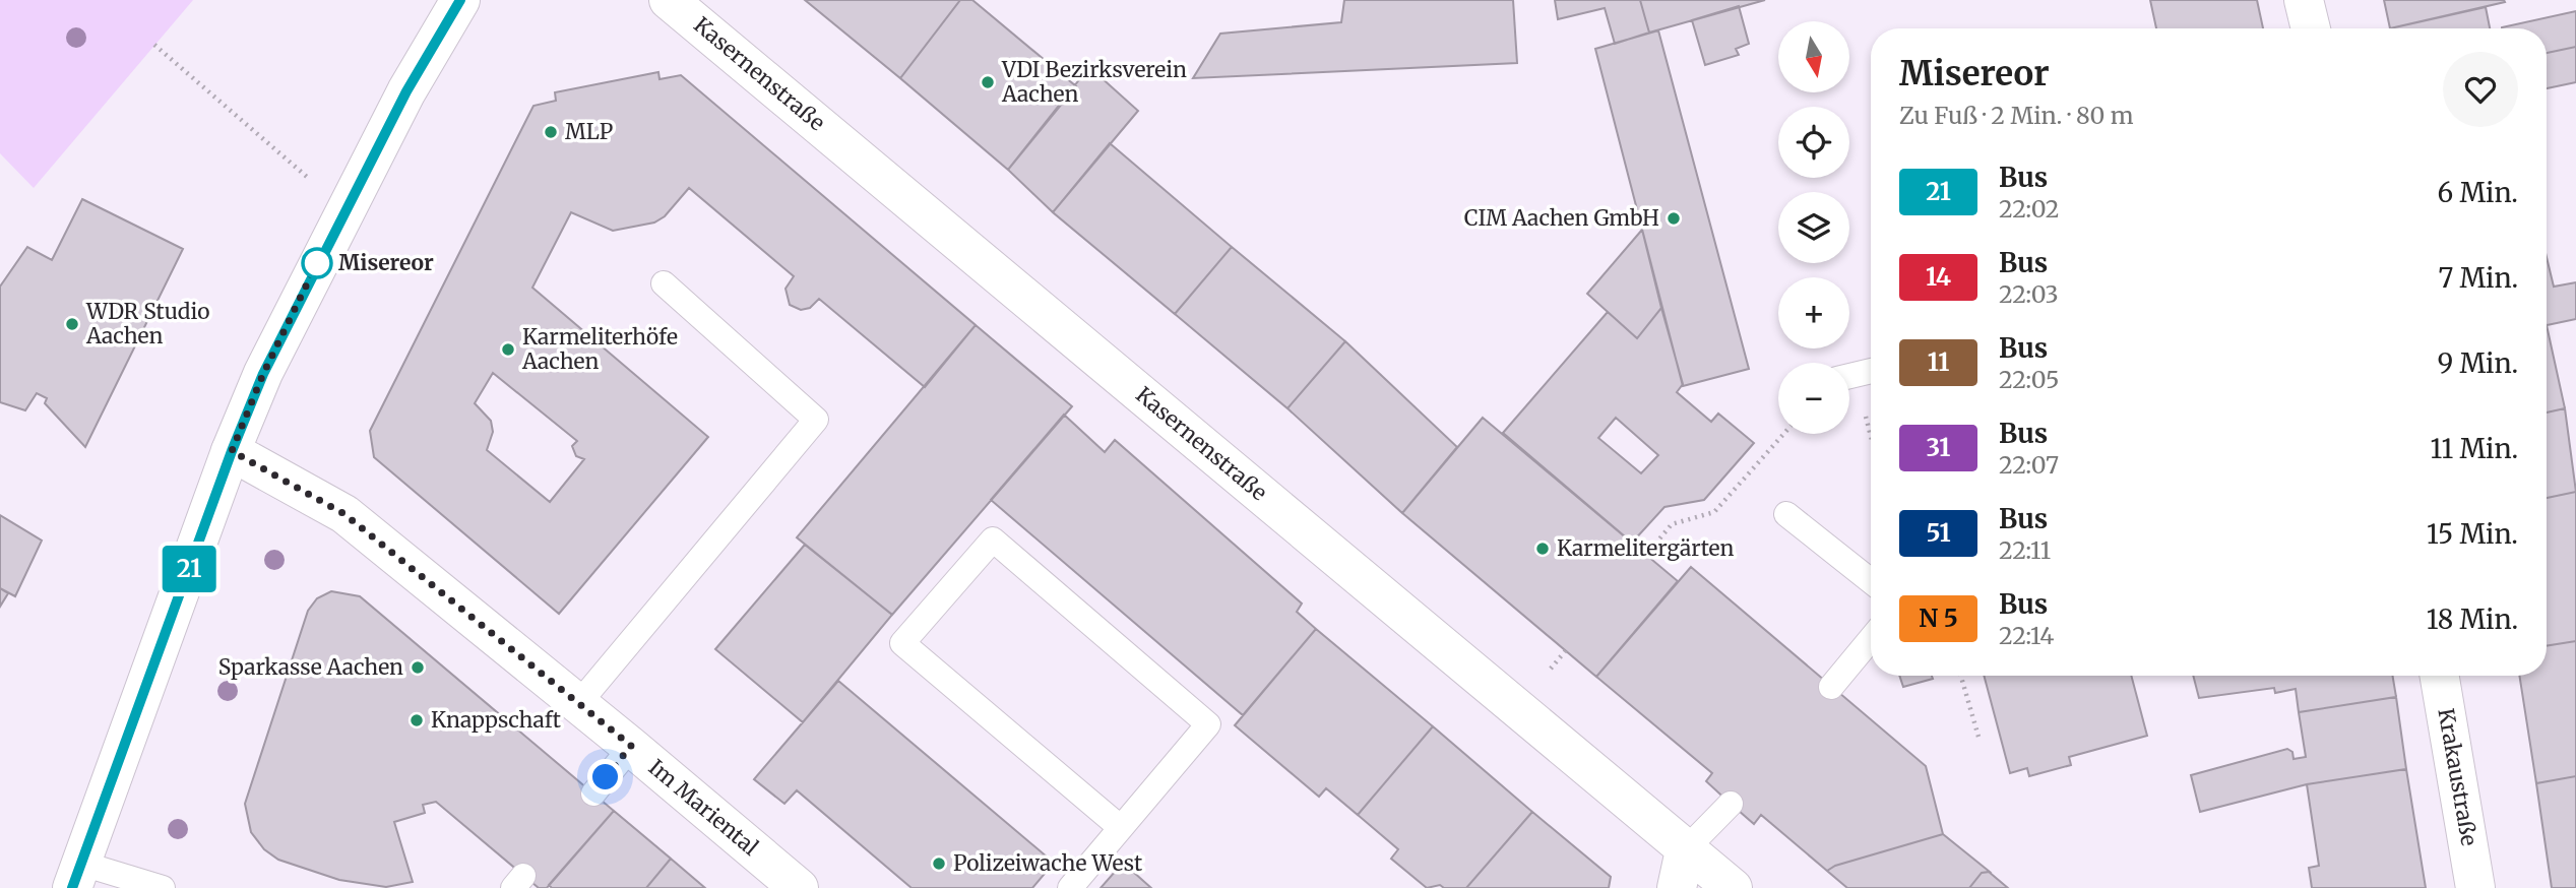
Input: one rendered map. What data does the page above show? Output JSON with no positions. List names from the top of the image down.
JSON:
{
  "streets": {
    "street": ["Kasernenstraße", "Krakaustraße", "Im Mariental"]
  },
  "places": [
    "VDI Bezirksverein Aachen",
    "MLP",
    "CIM Aachen GmbH",
    "Misereor",
    "WDR Studio Aachen",
    "Karmeliterhöfe Aachen",
    "Karmelitergärten",
    "Sparkasse Aachen",
    "Knappschaft",
    "Polizeiwache West"
  ],
  "lines": ["bus line 21"],
  "north": "bottom",
  "page": {
    "on_map": "21",
    "map_buttons": ["+", "−"],
    "heading": ["Misereor", "Zu Fuß · 2 Min. · 80 m"],
    "list": [
      {
        "mark": "21",
        "name": "Bus",
        "note": "22:02",
        "value": "6 Min."
      },
      {
        "mark": "14",
        "name": "Bus",
        "note": "22:03",
        "value": "7 Min."
      },
      {
        "mark": "11",
        "name": "Bus",
        "note": "22:05",
        "value": "9 Min."
      },
      {
        "mark": "31",
        "name": "Bus",
        "note": "22:07",
        "value": "11 Min."
      },
      {
        "mark": "51",
        "name": "Bus",
        "note": "22:11",
        "value": "15 Min."
      },
      {
        "mark": "N 5",
        "name": "Bus",
        "note": "22:14",
        "value": "18 Min."
      }
    ]
  }
}
